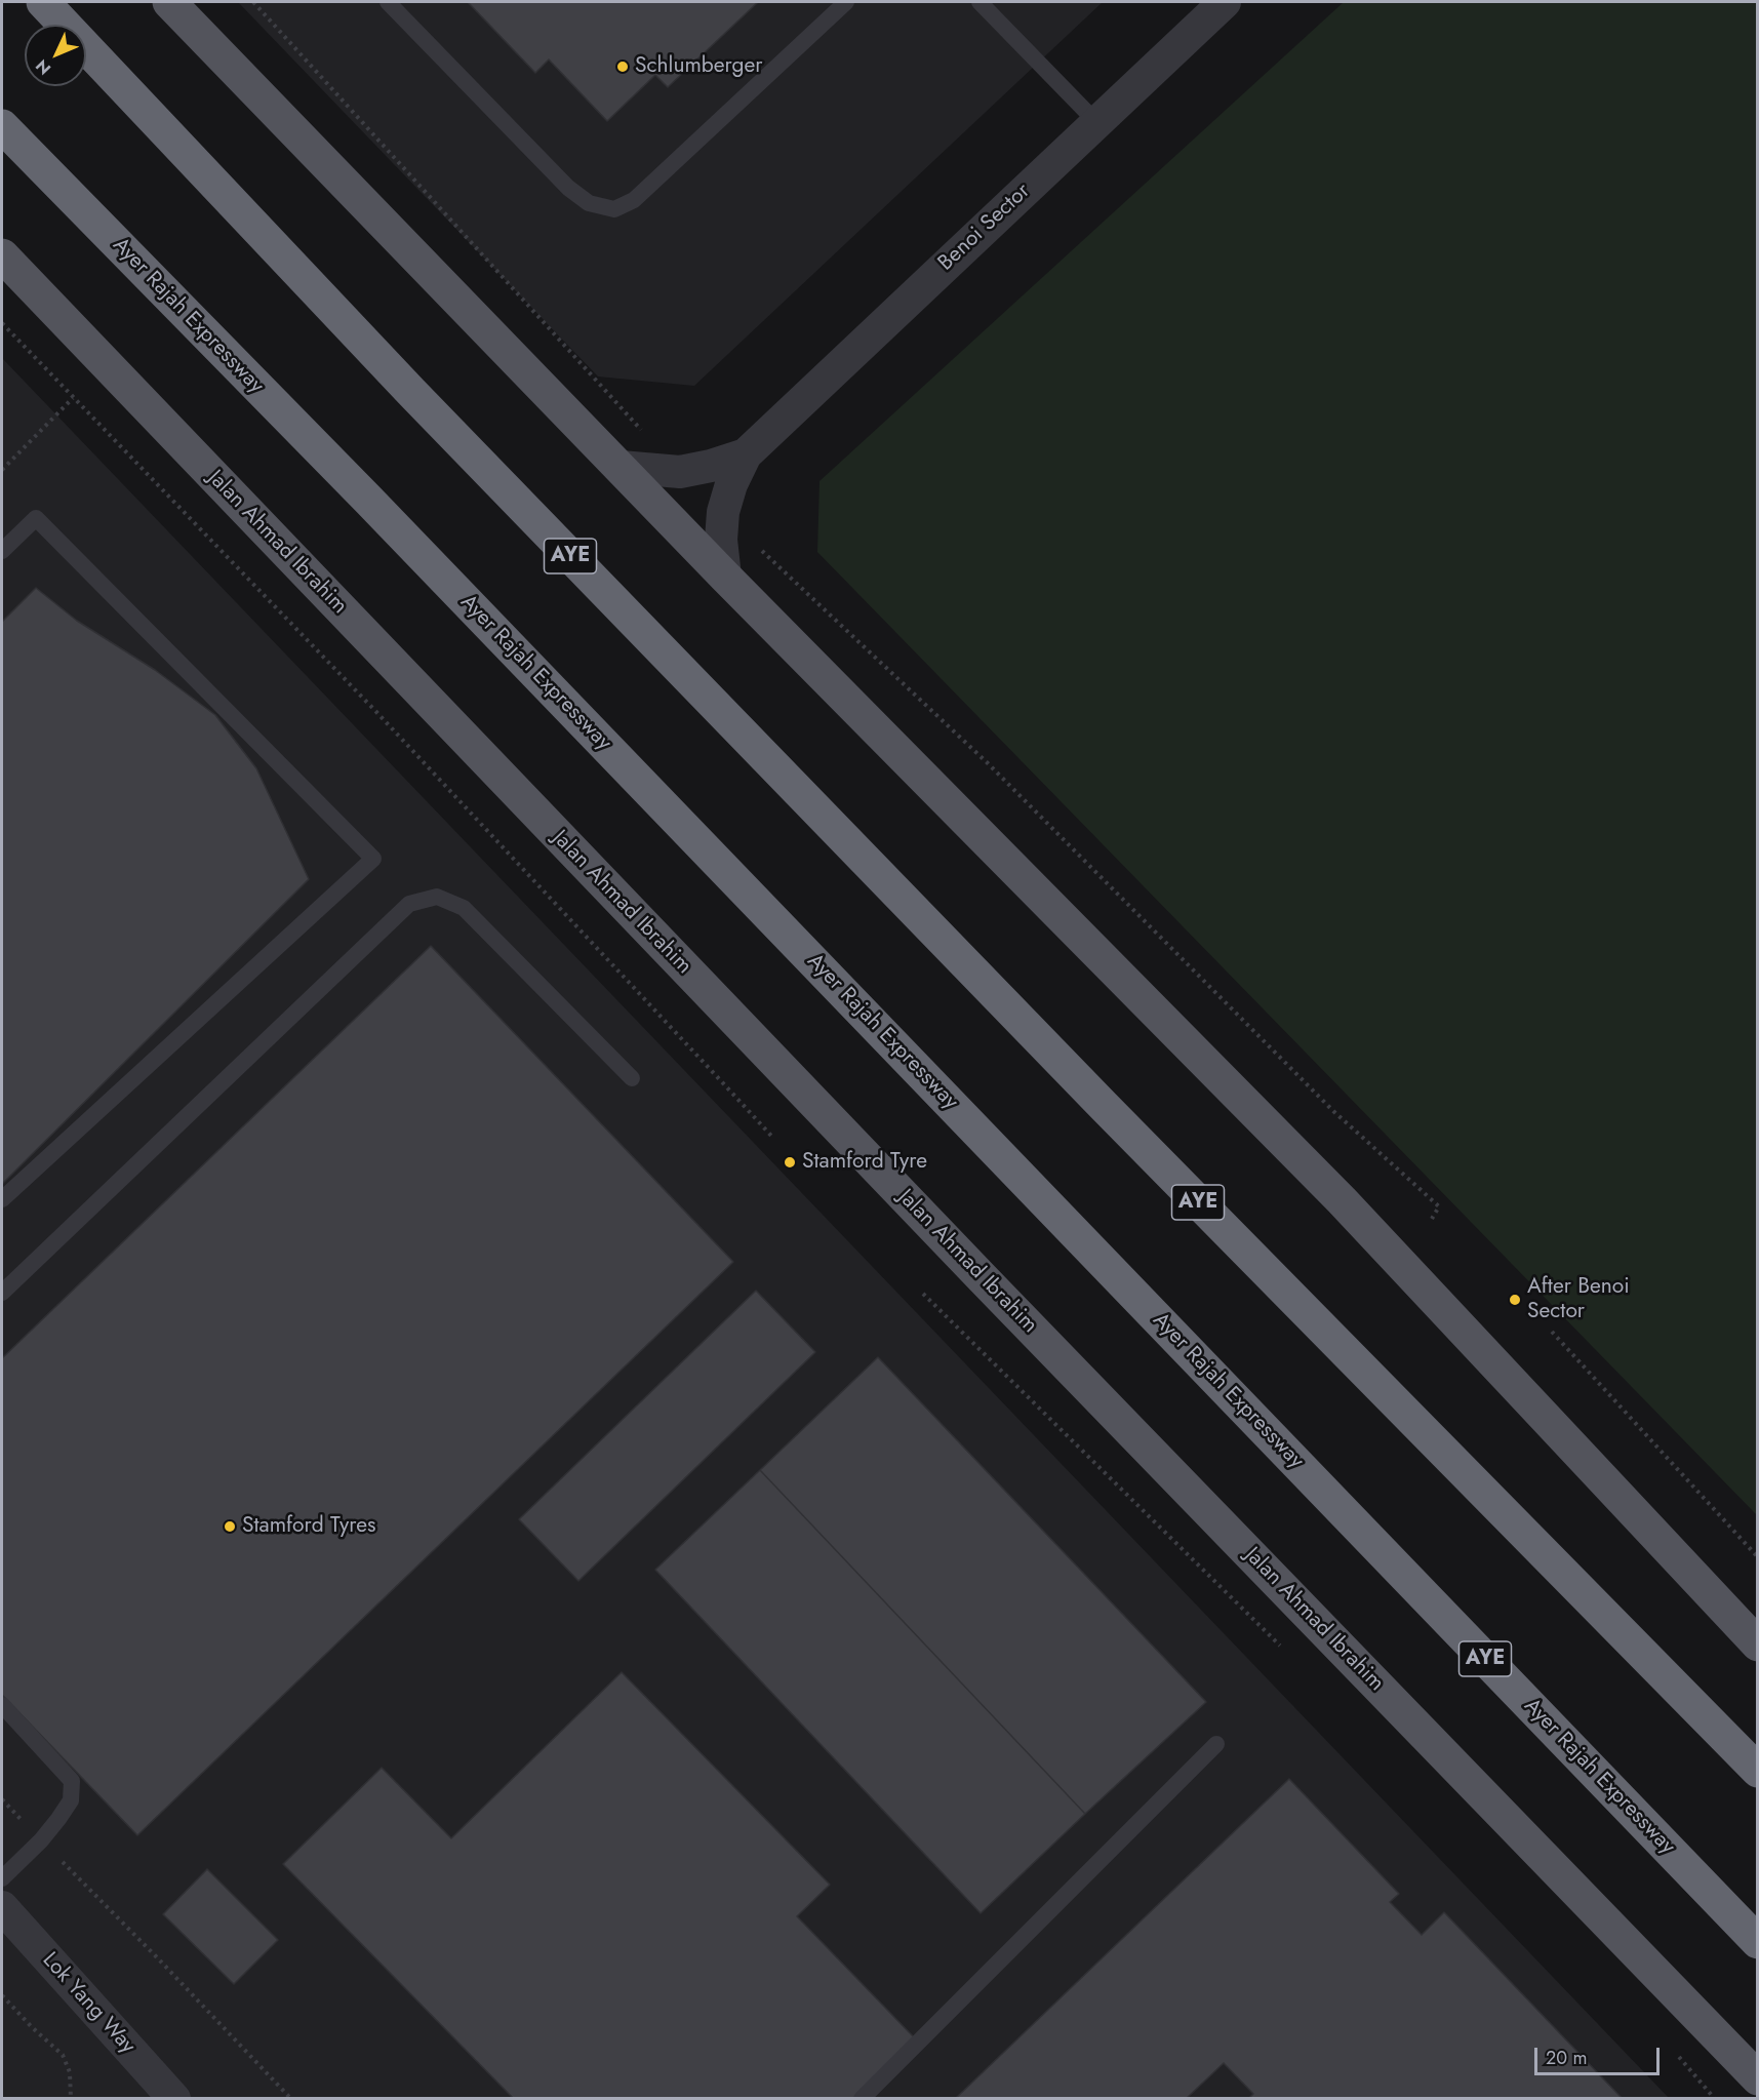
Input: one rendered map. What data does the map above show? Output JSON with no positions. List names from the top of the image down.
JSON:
{
  "streets": {
    "highway": ["Ayer Rajah Expressway", "AYE"],
    "main road": ["Jalan Ahmad Ibrahim"],
    "street": ["Benoi Sector", "Lok Yang Way"]
  },
  "places": [
    "Schlumberger",
    "Stamford Tyre",
    "After Benoi Sector",
    "Stamford Tyres"
  ],
  "scale_bar": "20 m",
  "north": "bottom left"
}
